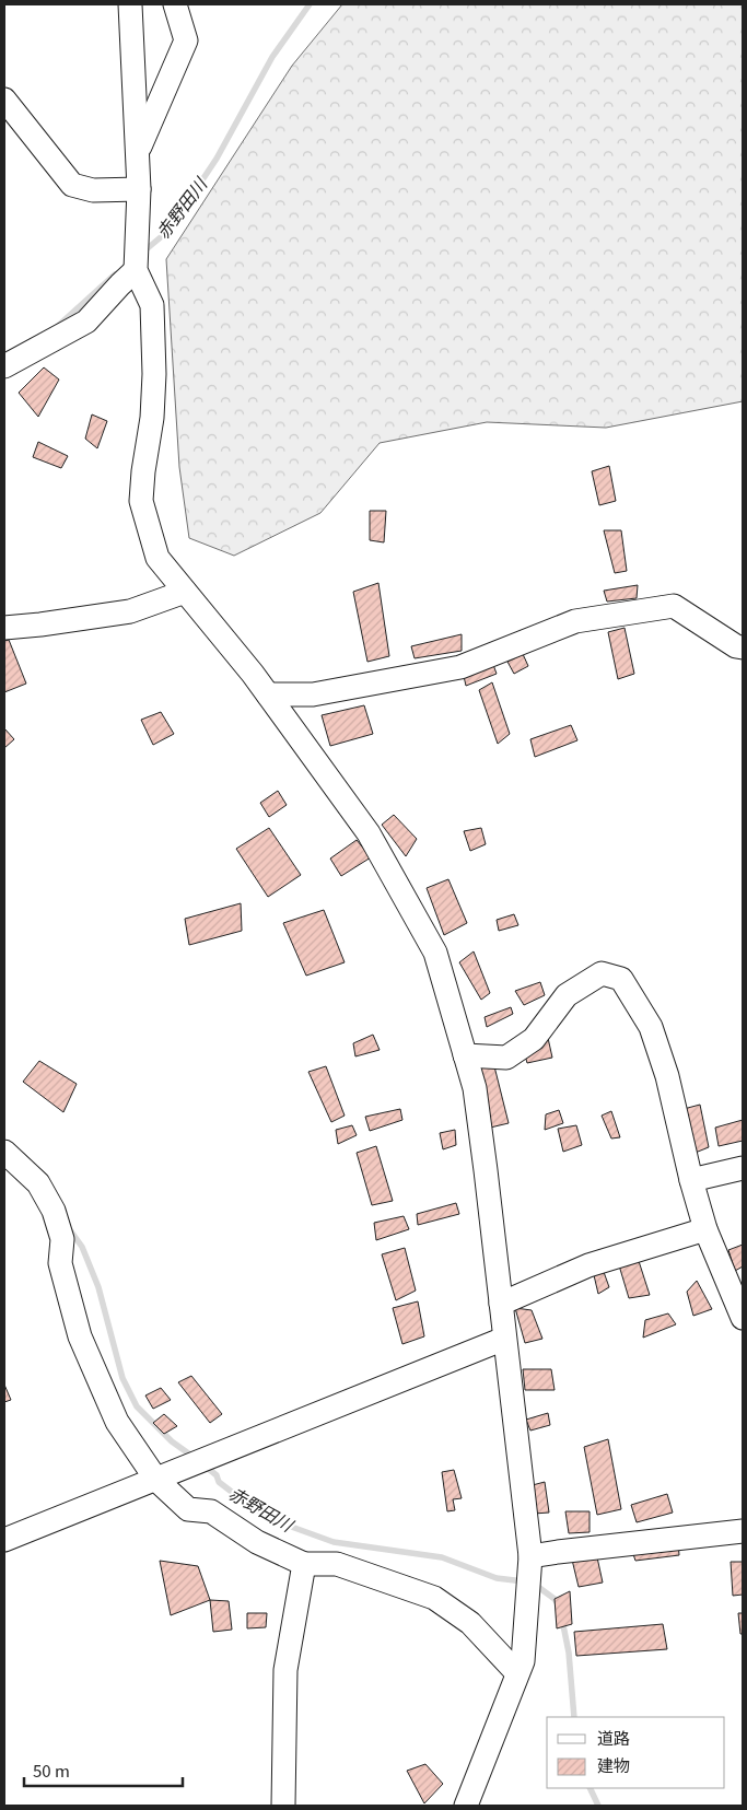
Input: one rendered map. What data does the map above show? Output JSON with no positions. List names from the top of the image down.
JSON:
{
  "water": ["赤野田川"],
  "legend": ["道路", "建物"],
  "scale_bar": "50 m"
}
